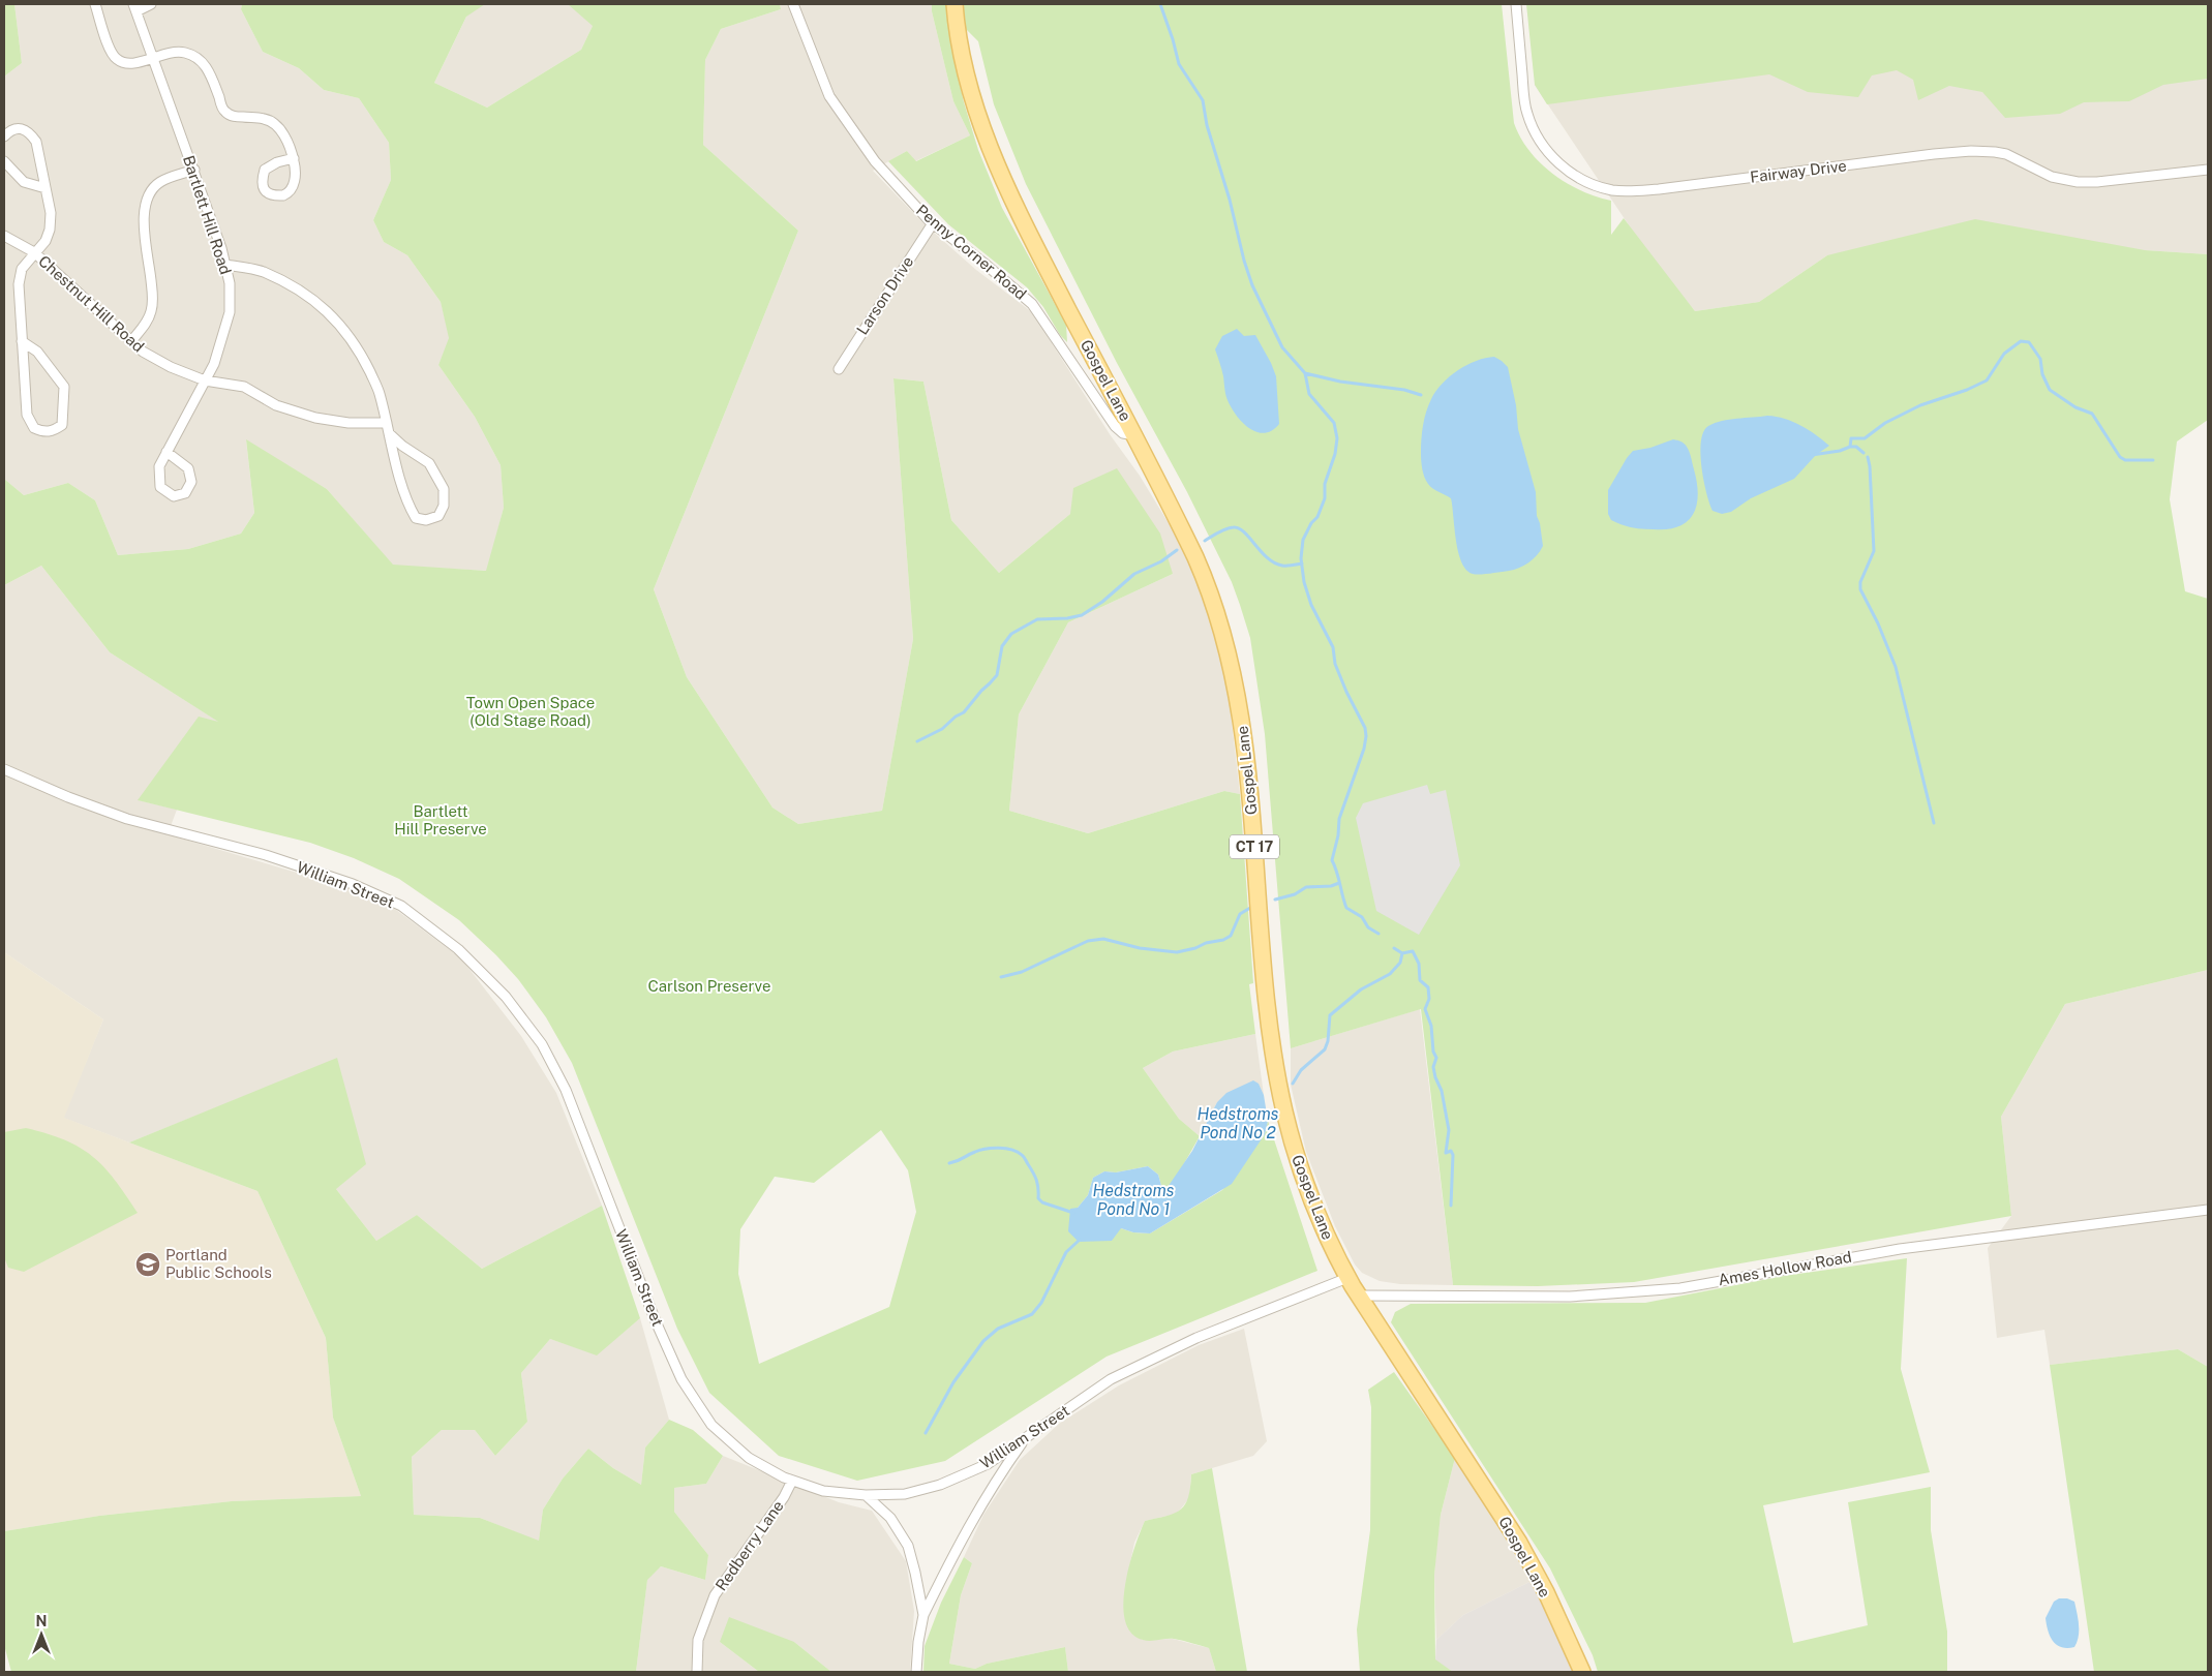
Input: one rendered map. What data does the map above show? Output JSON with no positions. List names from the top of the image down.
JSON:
{
  "streets": {
    "main road": ["Gospel Lane", "CT 17"],
    "street": [
      "Fairway Drive",
      "Bartlett Hill Road",
      "Penny Corner Road",
      "Larson Drive",
      "Chestnut Hill Road",
      "William Street",
      "Ames Hollow Road",
      "Redberry Lane"
    ]
  },
  "crossings": [
    ["Bartlett Hill Road", "Chestnut Hill Road"],
    ["Penny Corner Road", "Larson Drive"],
    ["Penny Corner Road", "Gospel Lane"],
    ["Gospel Lane", "William Street"],
    ["Gospel Lane", "Ames Hollow Road"],
    ["William Street", "Redberry Lane"]
  ],
  "water": ["Hedstroms Pond No 2", "Hedstroms Pond No 1"],
  "parks": ["Town Open Space (Old Stage Road)", "Bartlett Hill Preserve", "Carlson Preserve"],
  "places": {
    "school or university": ["Portland Public Schools"]
  },
  "north": "top"
}
